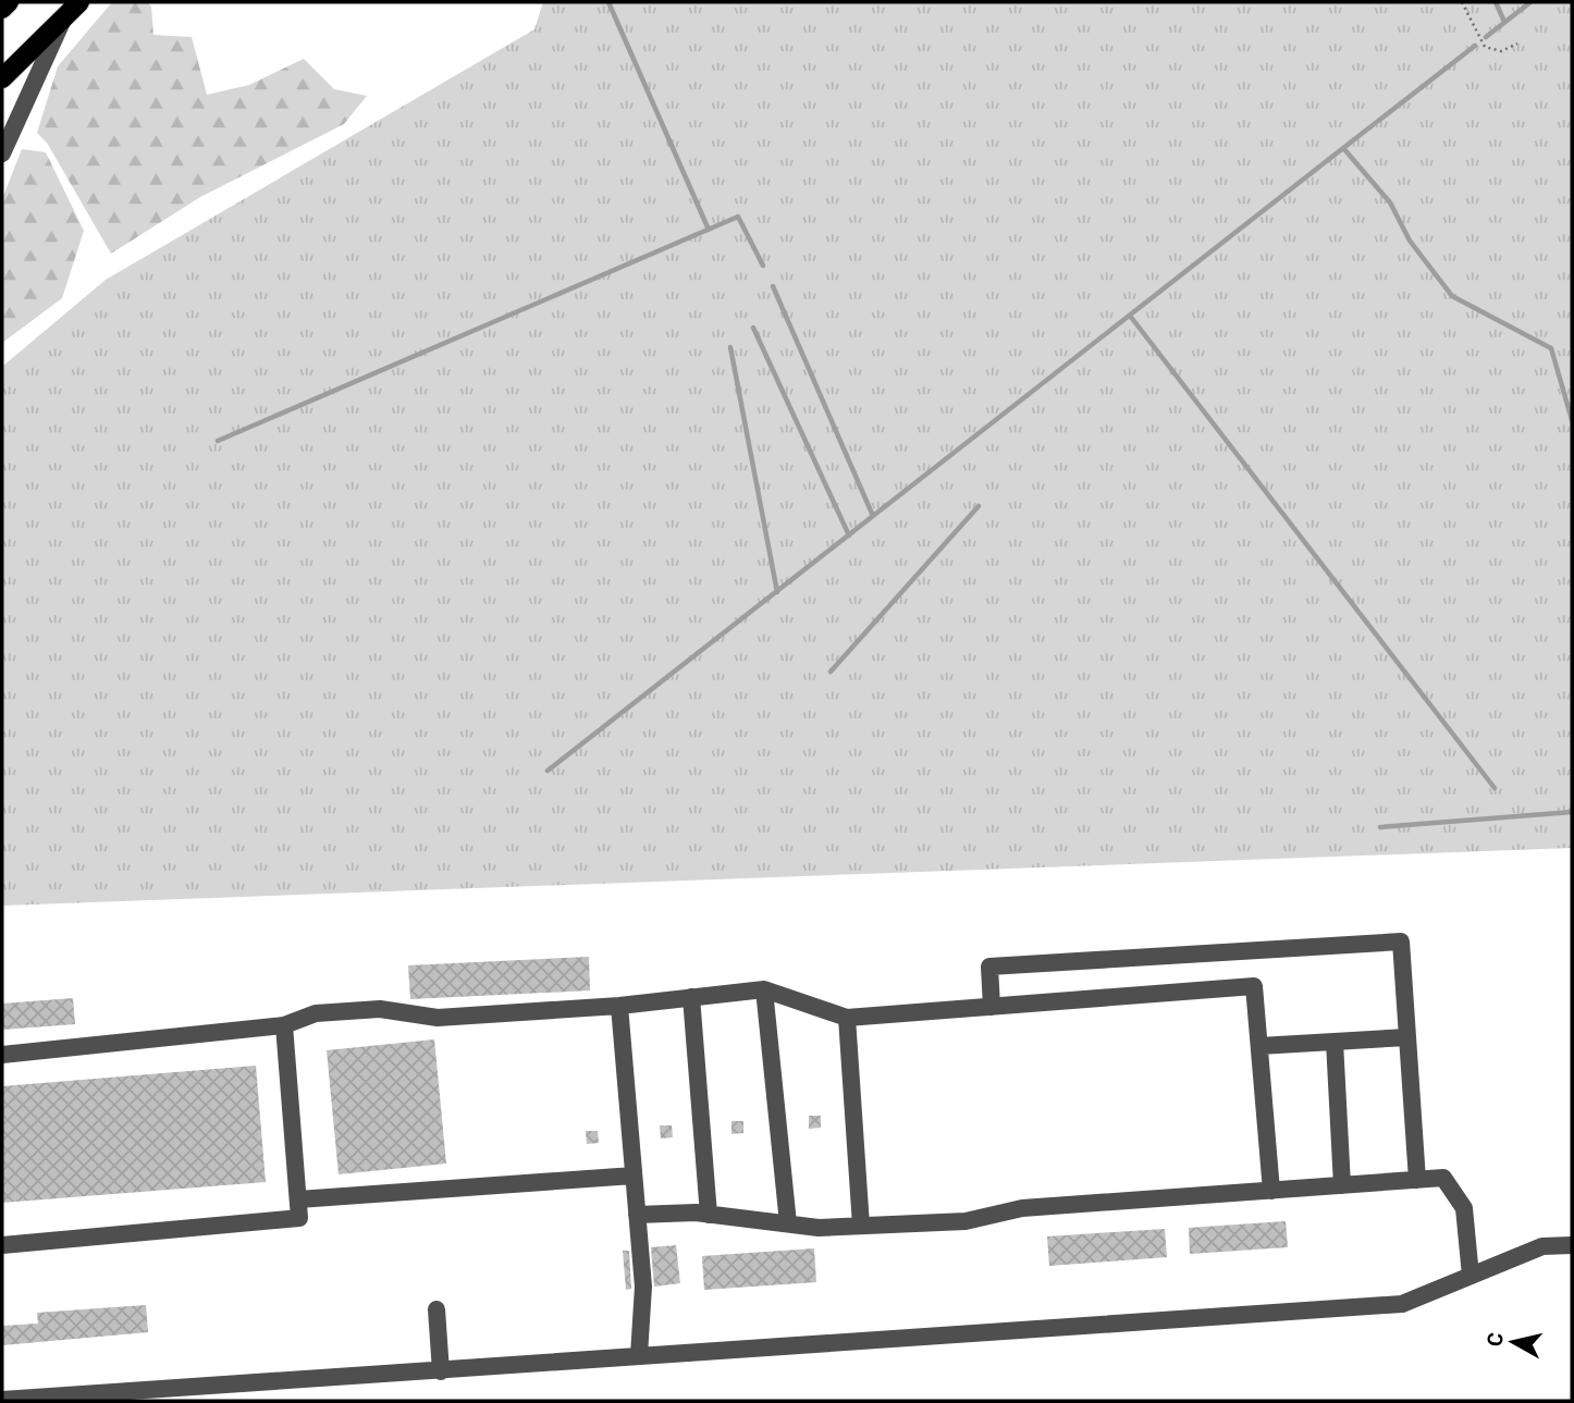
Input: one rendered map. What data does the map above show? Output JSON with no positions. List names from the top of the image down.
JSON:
{
  "north": "left"
}
